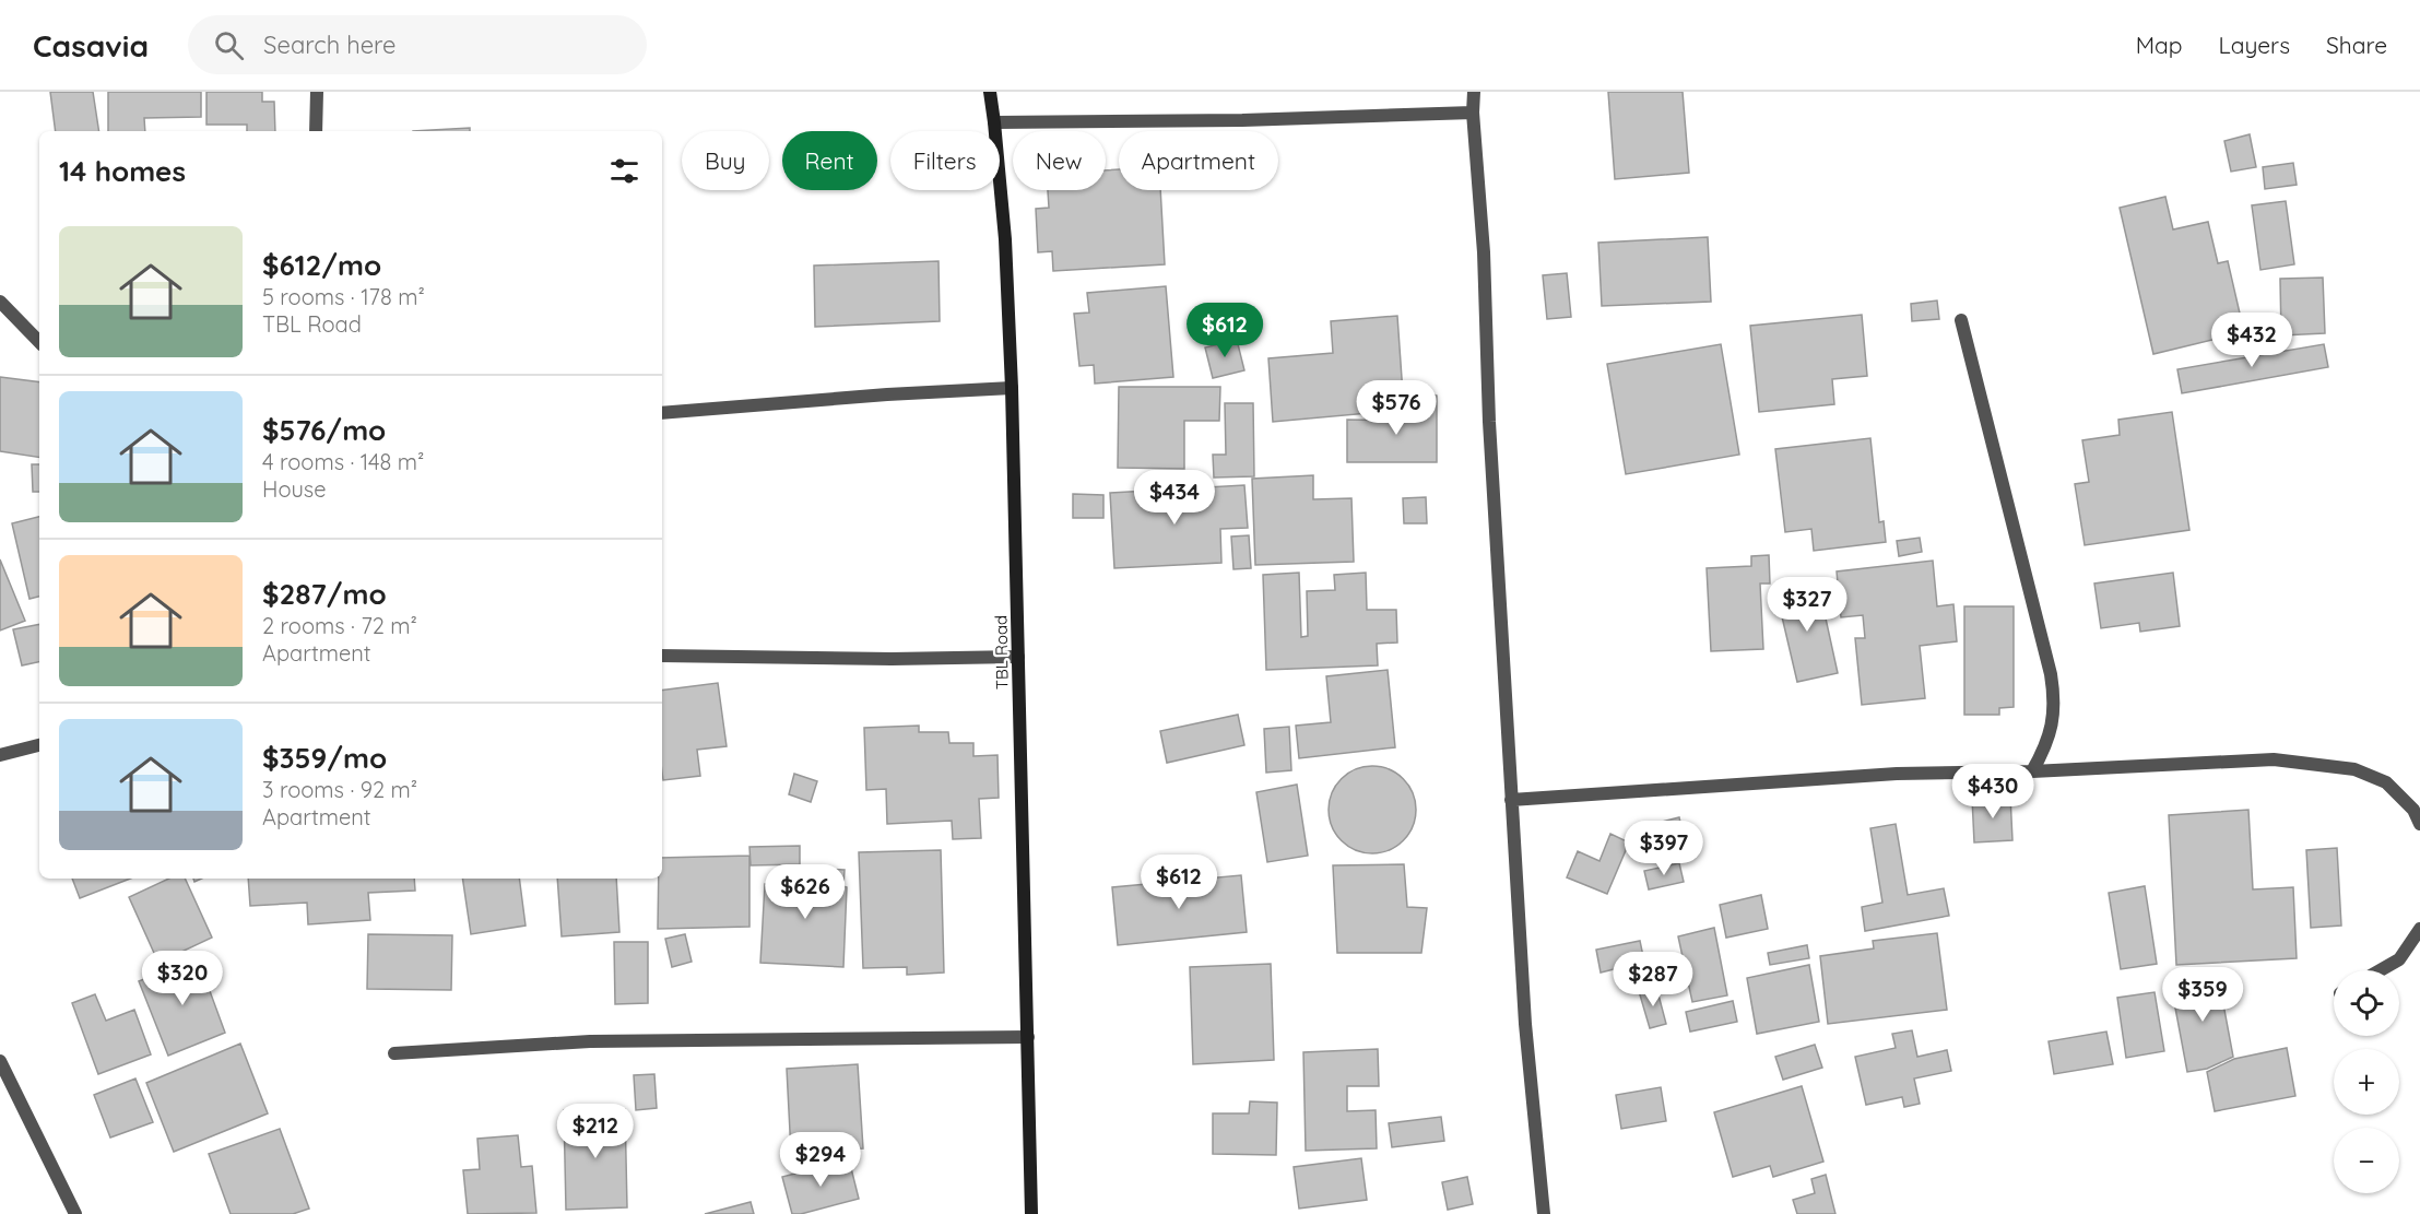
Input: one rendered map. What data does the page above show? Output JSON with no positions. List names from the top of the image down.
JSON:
{
  "streets": {
    "street": ["TBL Road"]
  },
  "page": {
    "header": "Casavia",
    "search": "Search here",
    "nav": ["Map", "Layers", "Share"],
    "chip": [
      "Buy",
      "Rent",
      "Filters",
      "New",
      "Apartment"
    ],
    "heading": "14 homes",
    "list": [
      {
        "name": "$612/mo",
        "note": "5 rooms · 178 m² · TBL Road"
      },
      {
        "name": "$576/mo",
        "note": "4 rooms · 148 m² · House"
      },
      {
        "name": "$287/mo",
        "note": "2 rooms · 72 m² · Apartment"
      },
      {
        "name": "$359/mo",
        "note": "3 rooms · 92 m² · Apartment"
      }
    ],
    "price": [
      "$612",
      "$432",
      "$576",
      "$434",
      "$327",
      "$430",
      "$397",
      "$612",
      "$626",
      "$320",
      "$287",
      "$359",
      "$212",
      "$294"
    ],
    "map_buttons": ["+", "−"]
  }
}
